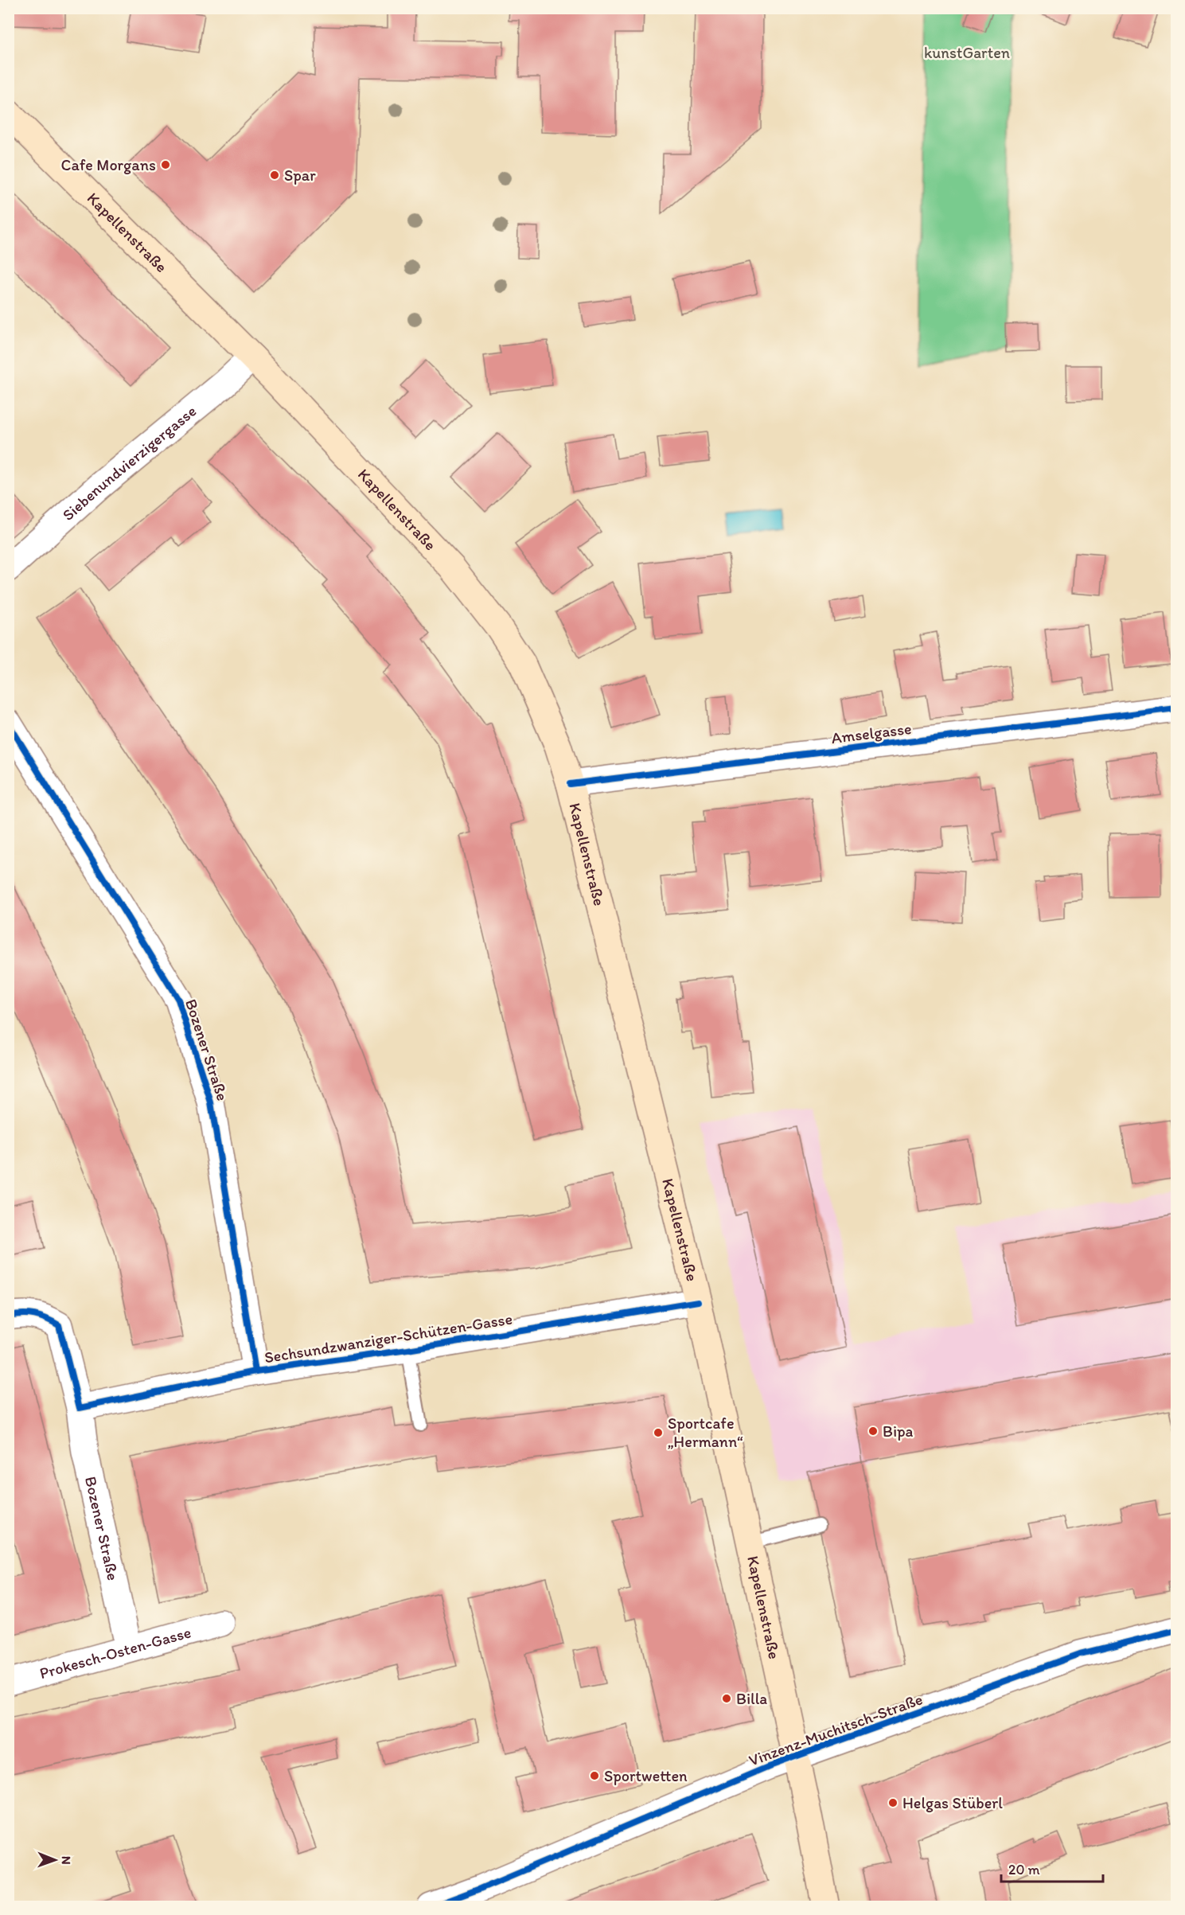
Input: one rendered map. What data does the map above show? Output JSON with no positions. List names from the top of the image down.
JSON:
{
  "streets": {
    "main road": ["Kapellenstraße"],
    "street": [
      "Siebenundvierzigergasse",
      "Amselgasse",
      "Bozener Straße",
      "Sechsundzwanziger-Schützen-Gasse",
      "Prokesch-Osten-Gasse",
      "Vinzenz-Muchitsch-Straße"
    ]
  },
  "crossings": [
    ["Kapellenstraße", "Siebenundvierzigergasse"],
    ["Kapellenstraße", "Amselgasse"],
    ["Kapellenstraße", "Sechsundzwanziger-Schützen-Gasse"],
    ["Kapellenstraße", "Vinzenz-Muchitsch-Straße"],
    ["Bozener Straße", "Sechsundzwanziger-Schützen-Gasse"],
    ["Bozener Straße", "Prokesch-Osten-Gasse"]
  ],
  "parks": ["kunstGarten"],
  "places": [
    "Cafe Morgans",
    "Spar",
    "Bipa",
    "Sportcafe „Hermann“",
    "Billa",
    "Sportwetten",
    "Helgas Stüberl"
  ],
  "scale_bar": "20 m",
  "north": "right"
}
